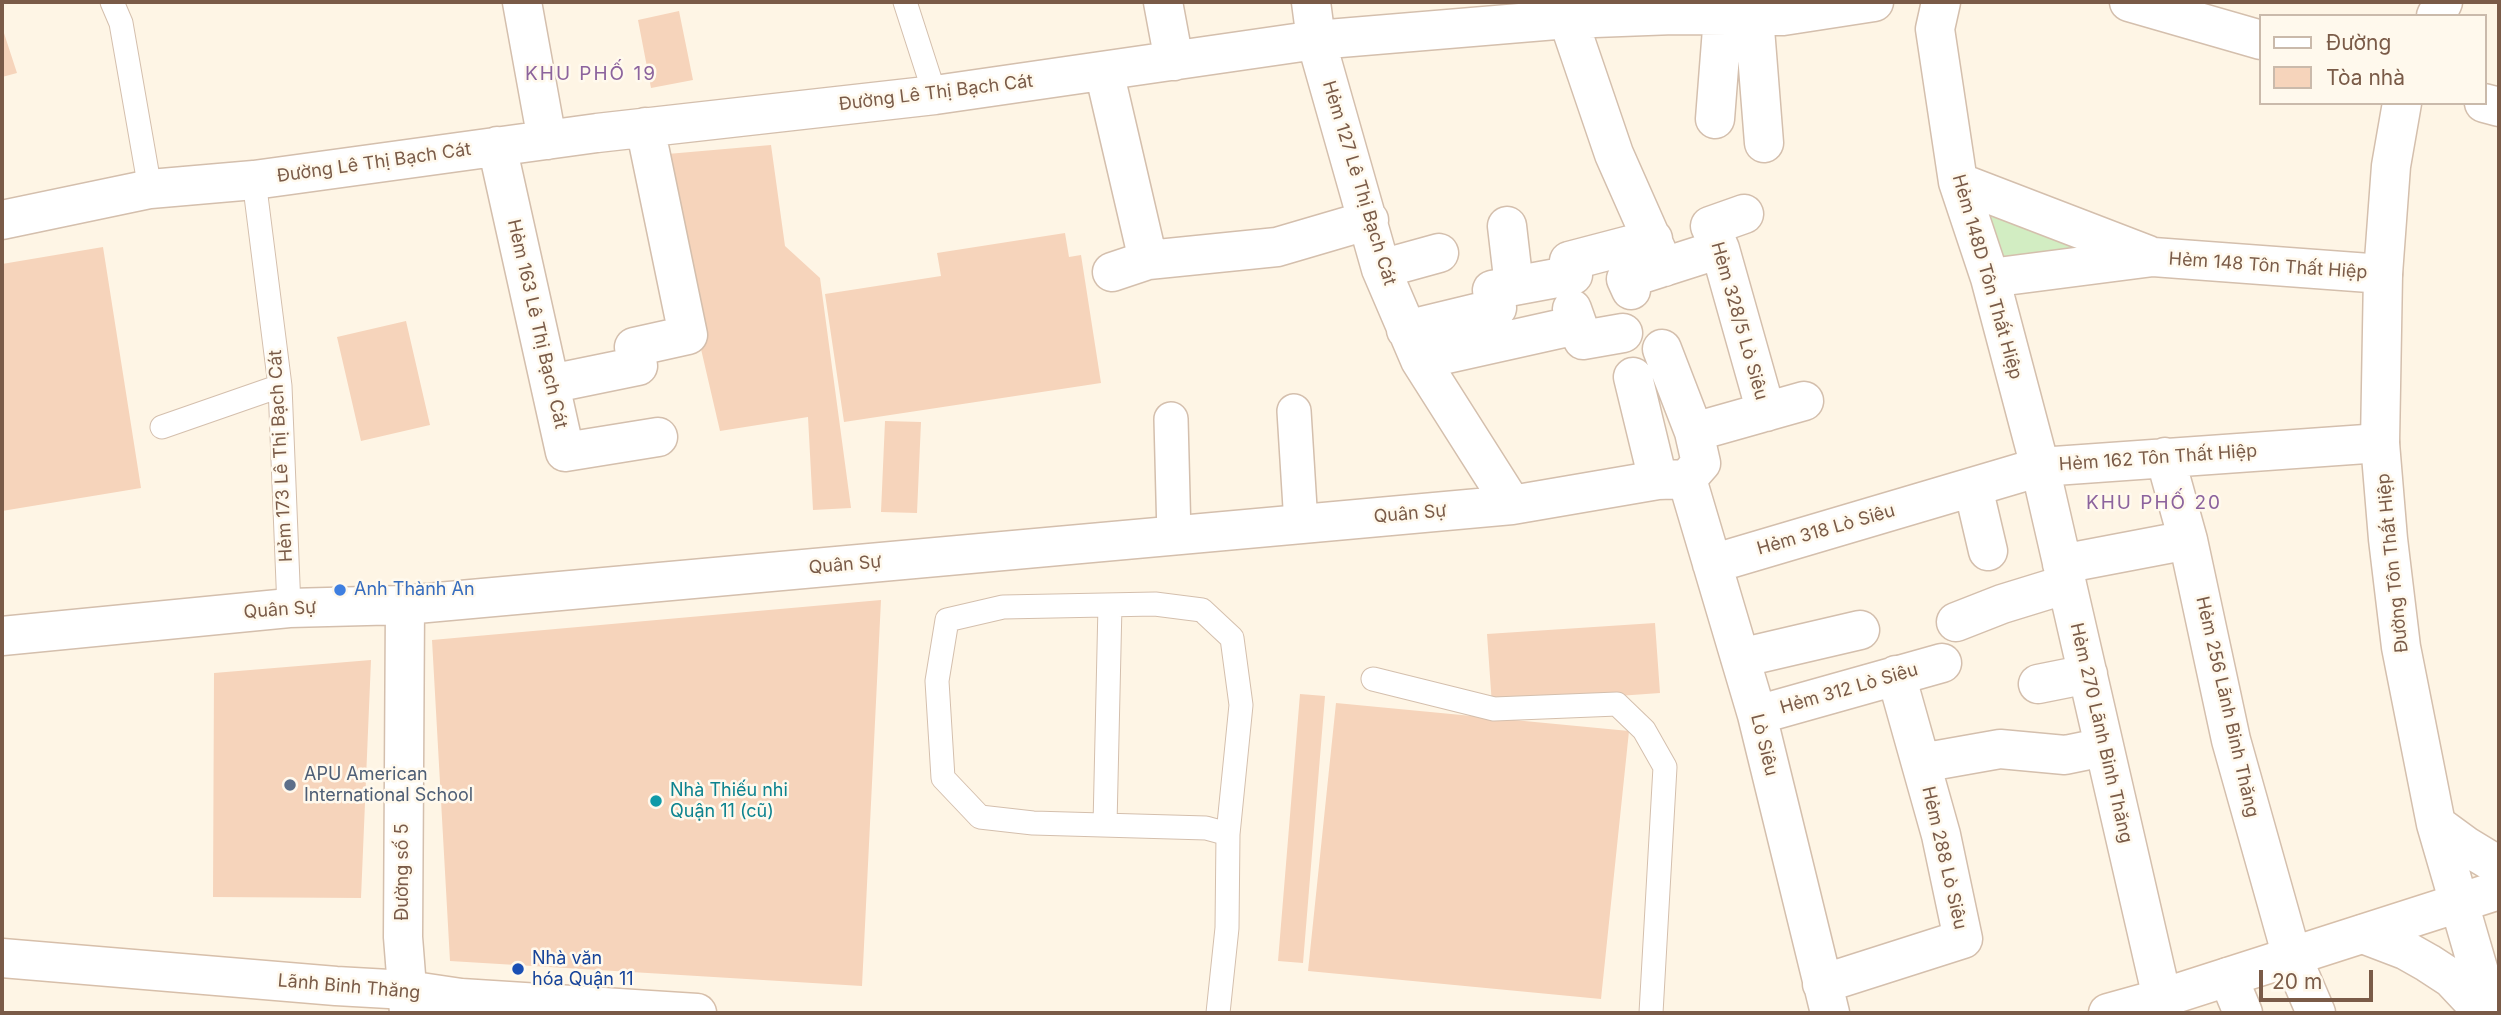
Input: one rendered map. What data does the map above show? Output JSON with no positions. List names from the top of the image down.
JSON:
{
  "streets": {
    "street": [
      "Đường Lê Thị Bạch Cát",
      "Hẻm 127 Lê Thị Bạch Cát",
      "Hẻm 148 Tôn Thất Hiệp",
      "Hẻm 148D Tôn Thất Hiệp",
      "Hẻm 328/5 Lò Siêu",
      "Hẻm 163 Lê Thị Bạch Cát",
      "Hẻm 162 Tôn Thất Hiệp",
      "Quân Sự",
      "Hẻm 318 Lò Siêu",
      "Đường Tôn Thất Hiệp",
      "Hẻm 312 Lò Siêu",
      "Hẻm 256 Lãnh Binh Thăng",
      "Hẻm 270 Lãnh Binh Thăng",
      "Lò Siêu",
      "Hẻm 288 Lò Siêu",
      "Đường số 5",
      "Lãnh Binh Thăng"
    ],
    "lane": ["Hẻm 173 Lê Thị Bạch Cát"]
  },
  "crossings": [
    ["Đường Lê Thị Bạch Cát", "Hẻm 127 Lê Thị Bạch Cát"],
    ["Đường Lê Thị Bạch Cát", "Hẻm 163 Lê Thị Bạch Cát"],
    ["Đường Lê Thị Bạch Cát", "Hẻm 173 Lê Thị Bạch Cát"],
    ["Hẻm 127 Lê Thị Bạch Cát", "Quân Sự"],
    ["Hẻm 148 Tôn Thất Hiệp", "Hẻm 148D Tôn Thất Hiệp"],
    ["Hẻm 148 Tôn Thất Hiệp", "Đường Tôn Thất Hiệp"],
    ["Hẻm 148D Tôn Thất Hiệp", "Hẻm 162 Tôn Thất Hiệp"],
    ["Hẻm 148D Tôn Thất Hiệp", "Hẻm 270 Lãnh Binh Thăng"],
    ["Hẻm 173 Lê Thị Bạch Cát", "Quân Sự"],
    ["Hẻm 162 Tôn Thất Hiệp", "Hẻm 318 Lò Siêu"],
    ["Hẻm 162 Tôn Thất Hiệp", "Đường Tôn Thất Hiệp"],
    ["Hẻm 162 Tôn Thất Hiệp", "Hẻm 256 Lãnh Binh Thăng"],
    ["Hẻm 162 Tôn Thất Hiệp", "Hẻm 270 Lãnh Binh Thăng"],
    ["Quân Sự", "Lò Siêu"],
    ["Quân Sự", "Đường số 5"],
    ["Hẻm 318 Lò Siêu", "Lò Siêu"],
    ["Hẻm 312 Lò Siêu", "Lò Siêu"],
    ["Hẻm 312 Lò Siêu", "Hẻm 288 Lò Siêu"],
    ["Lò Siêu", "Hẻm 288 Lò Siêu"],
    ["Đường số 5", "Lãnh Binh Thăng"]
  ],
  "districts": ["KHU PHỐ 19", "KHU PHỐ 20"],
  "places": [
    "Anh Thành An",
    "APU American International School",
    "Nhà Thiếu nhi Quận 11 (cũ)",
    "Nhà văn hóa Quận 11"
  ],
  "legend": ["Đường", "Tòa nhà"],
  "scale_bar": "20 m"
}
